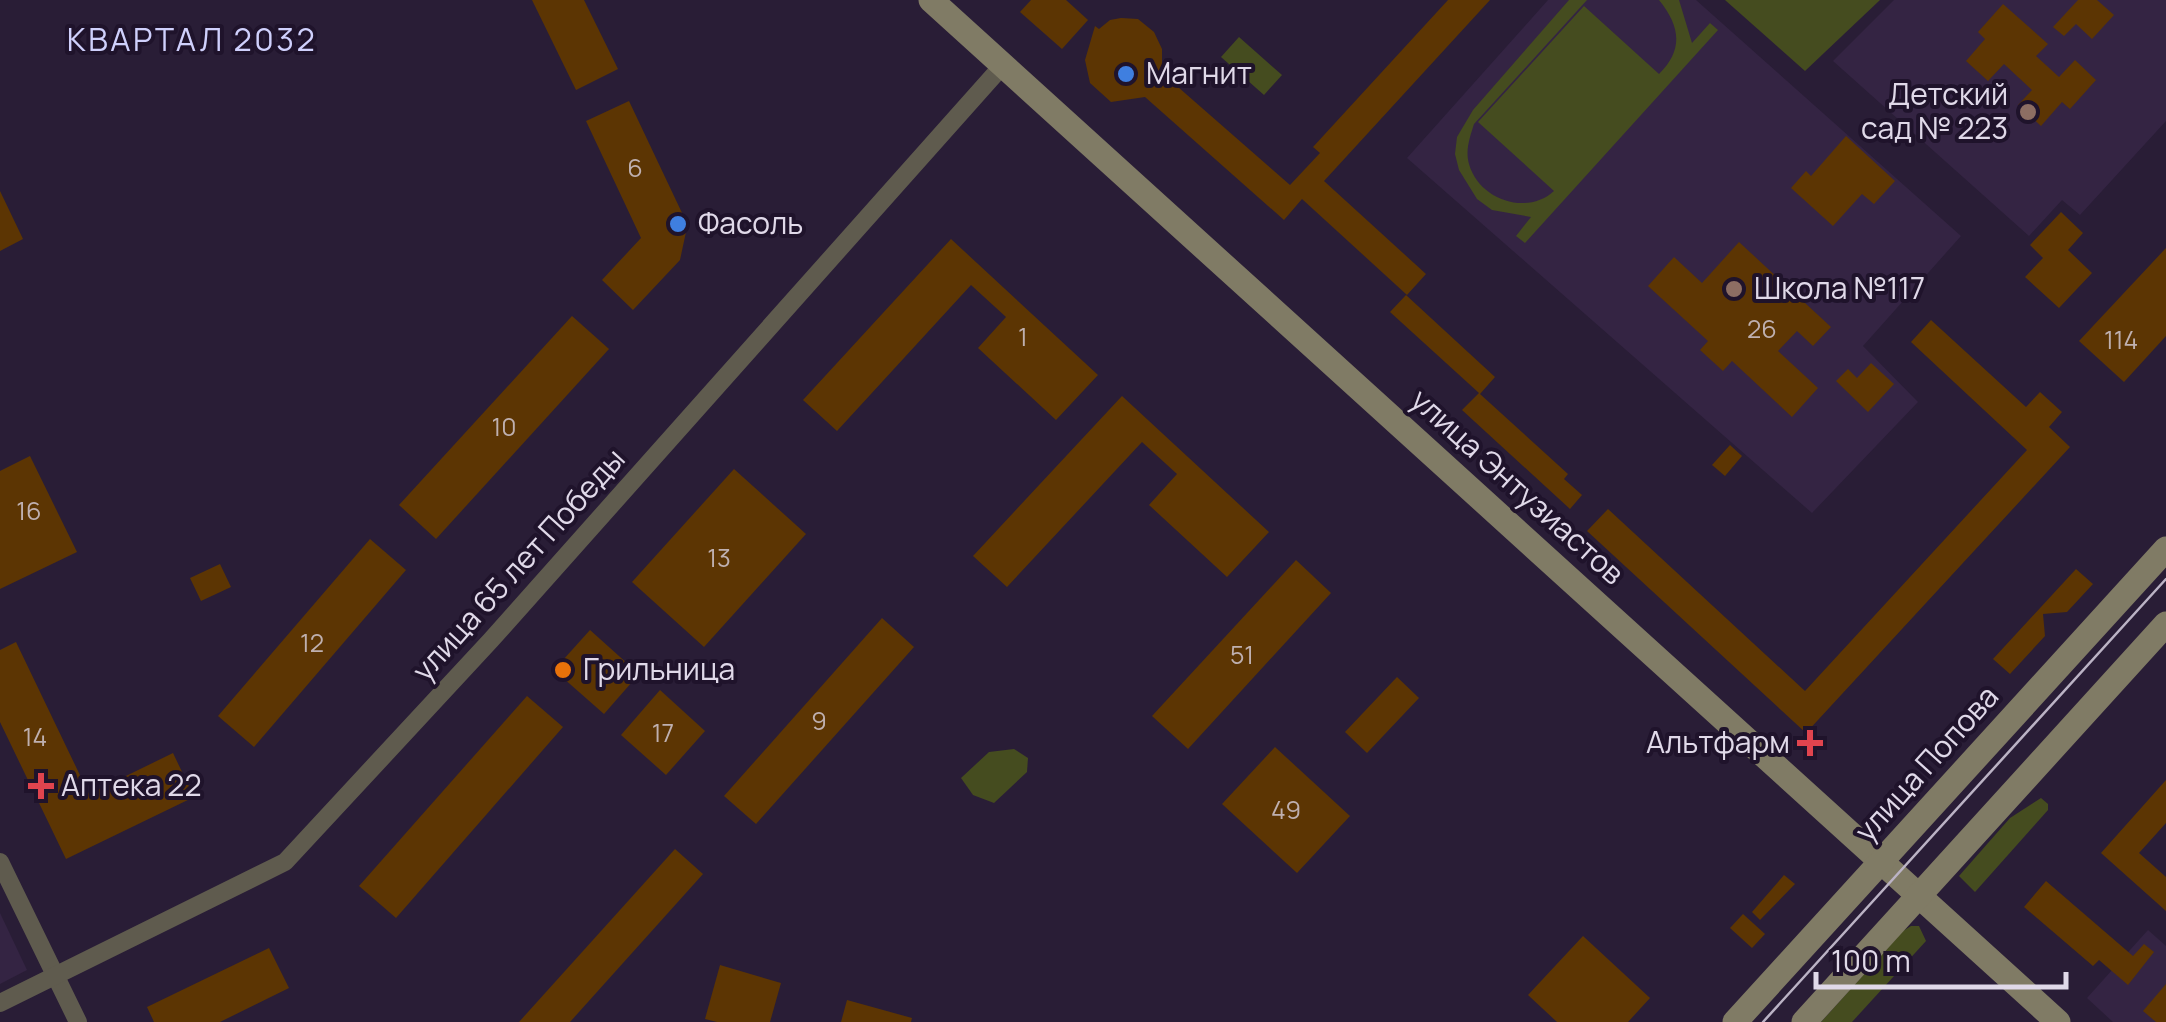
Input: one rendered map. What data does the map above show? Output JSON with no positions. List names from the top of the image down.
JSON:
{
  "streets": {
    "street": ["улица Энтузиастов", "улица 65 лет Победы", "улица Попова"]
  },
  "crossings": [
    ["улица Энтузиастов", "улица 65 лет Победы"],
    ["улица Энтузиастов", "улица Попова"]
  ],
  "districts": ["КВАРТАЛ 2032"],
  "places": {
    "other": [
      "Магнит",
      "Детский сад № 223",
      "Фасоль",
      "Школа №117",
      "Грильница"
    ],
    "health": ["Альтфарм", "Аптека 22"]
  },
  "house_numbers": [
    "6",
    "26",
    "1",
    "114",
    "10",
    "16",
    "13",
    "12",
    "51",
    "9",
    "17",
    "14",
    "49"
  ],
  "scale_bar": "100 m"
}
